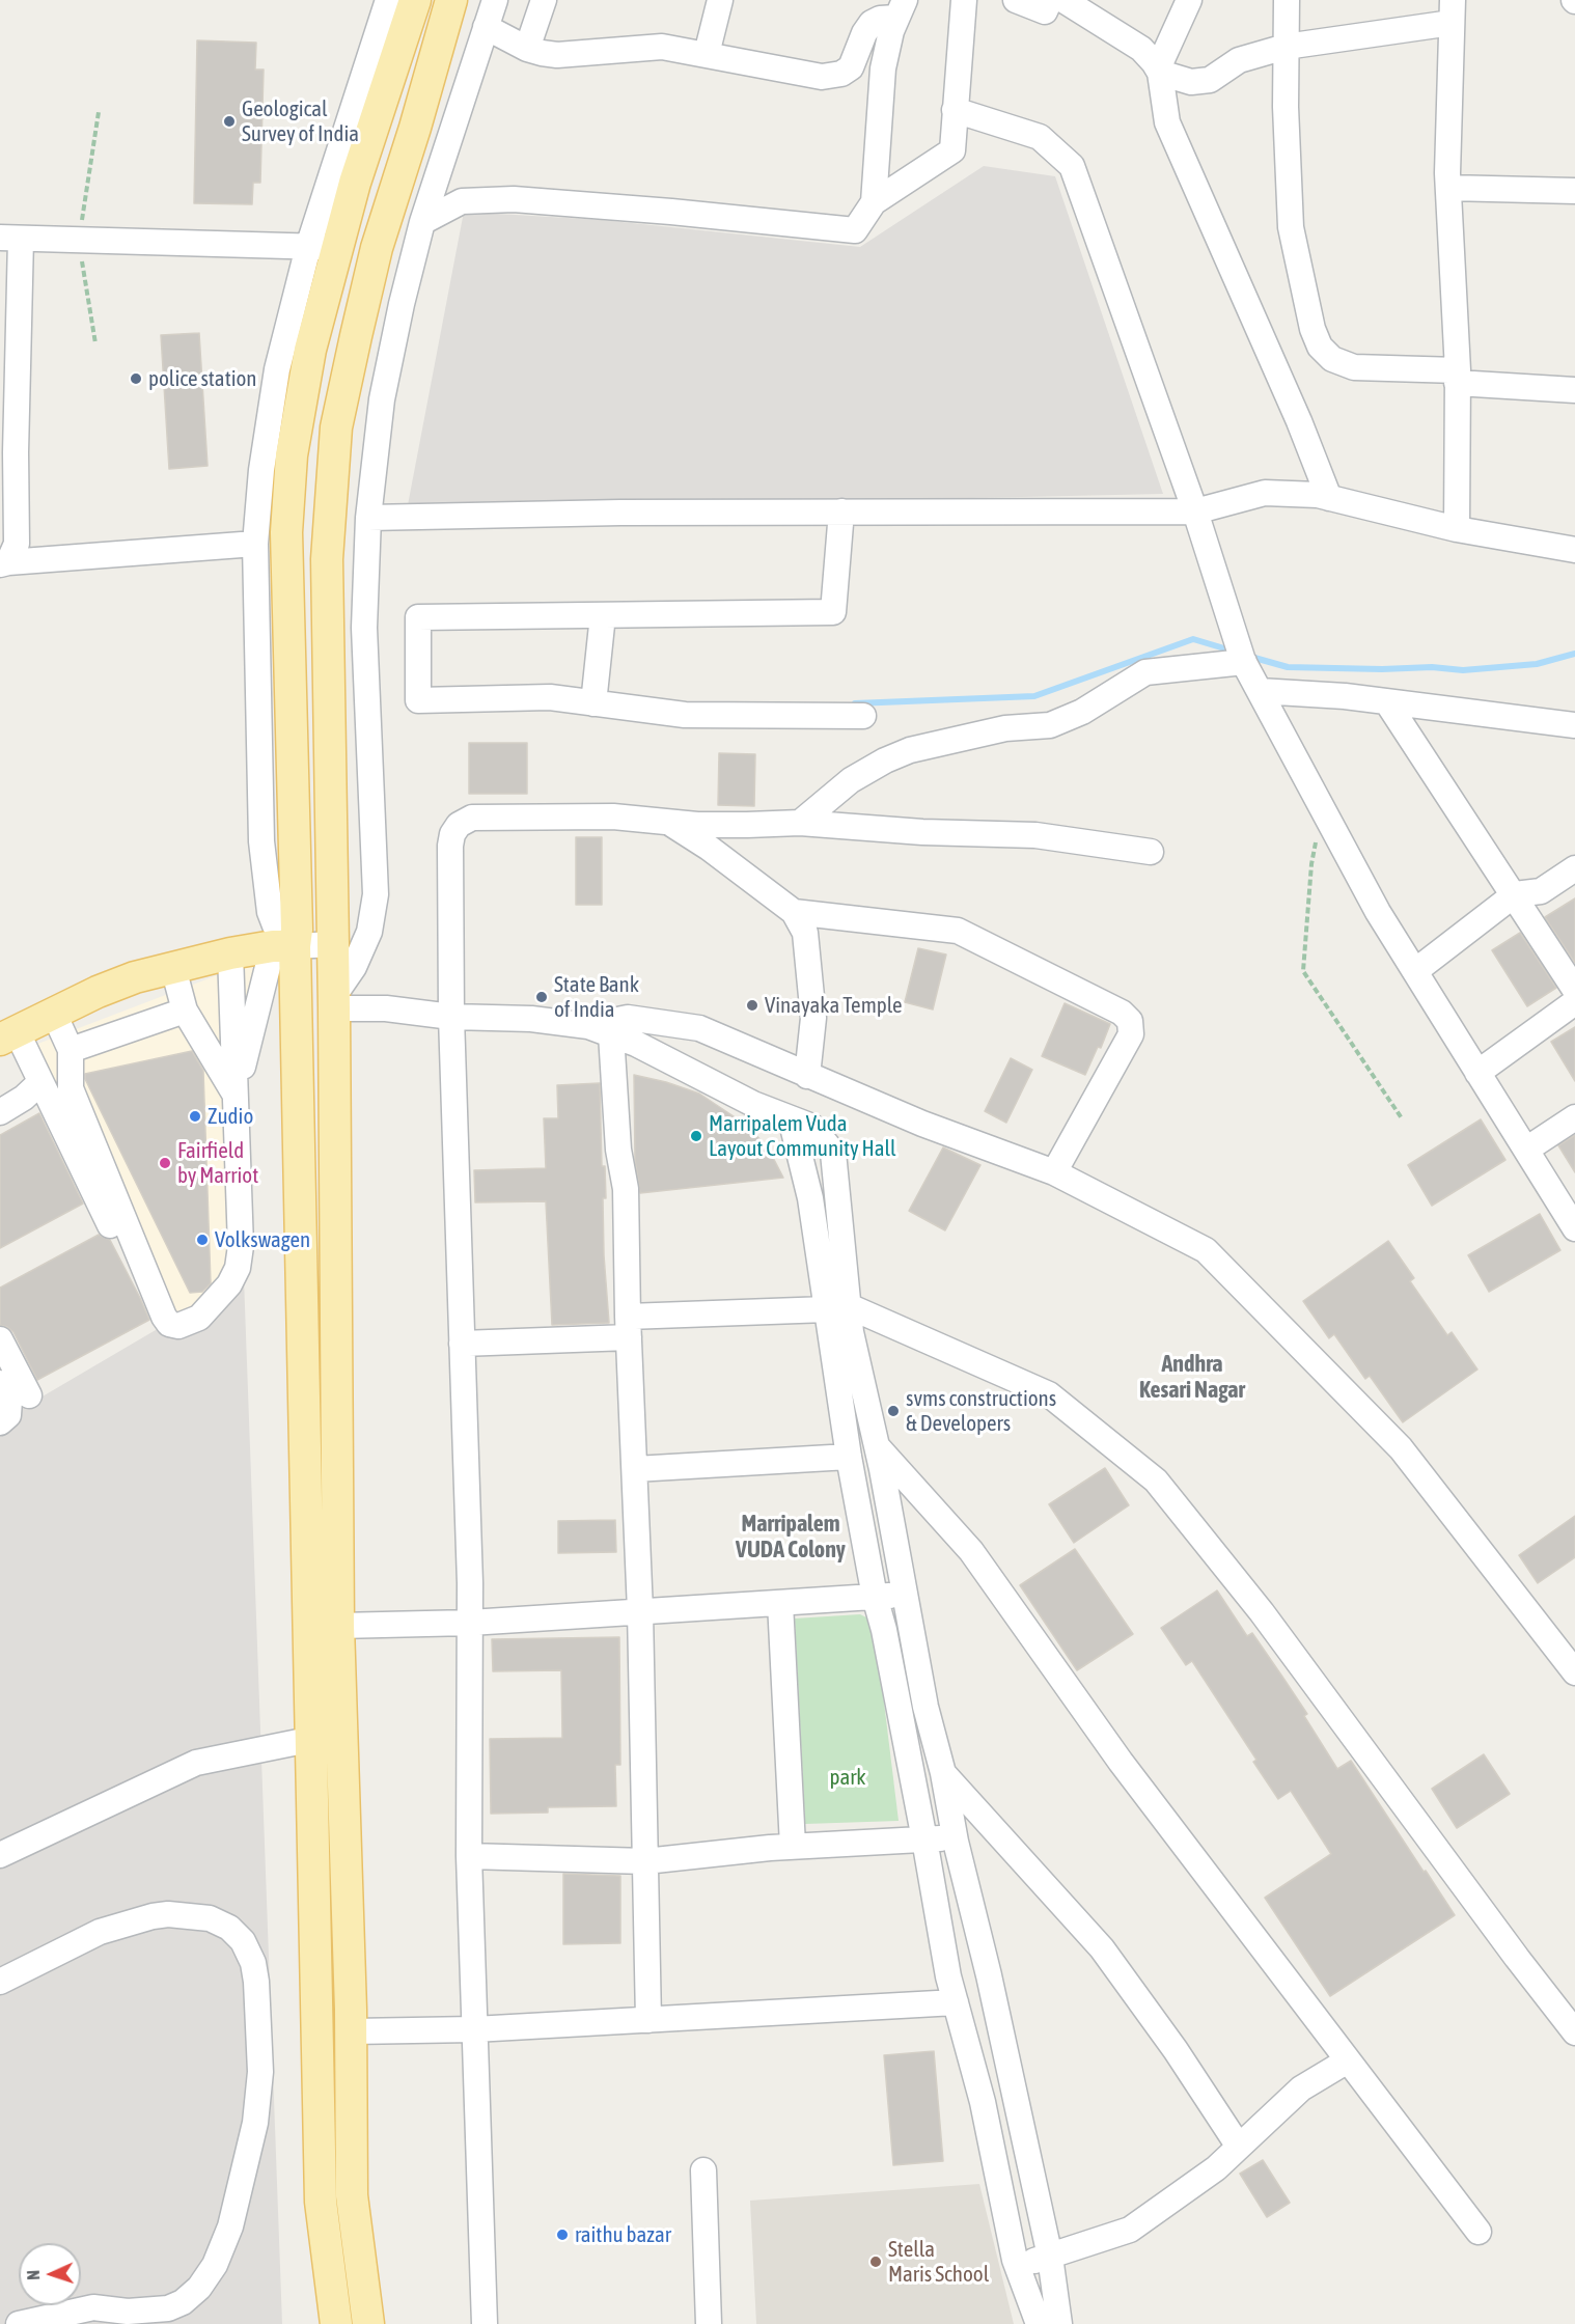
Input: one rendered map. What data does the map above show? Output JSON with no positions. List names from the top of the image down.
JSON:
{
  "districts": ["Andhra Kesari Nagar", "Marripalem VUDA Colony"],
  "parks": ["park"],
  "places": [
    "Geological Survey of India",
    "police station",
    "State Bank of India",
    "Vinayaka Temple",
    "Zudio",
    "Marripalem Vuda Layout Community Hall",
    "Fairfield by Marriot",
    "Volkswagen",
    "svms constructions & Developers",
    "raithu bazar",
    "Stella Maris School"
  ],
  "north": "left"
}
